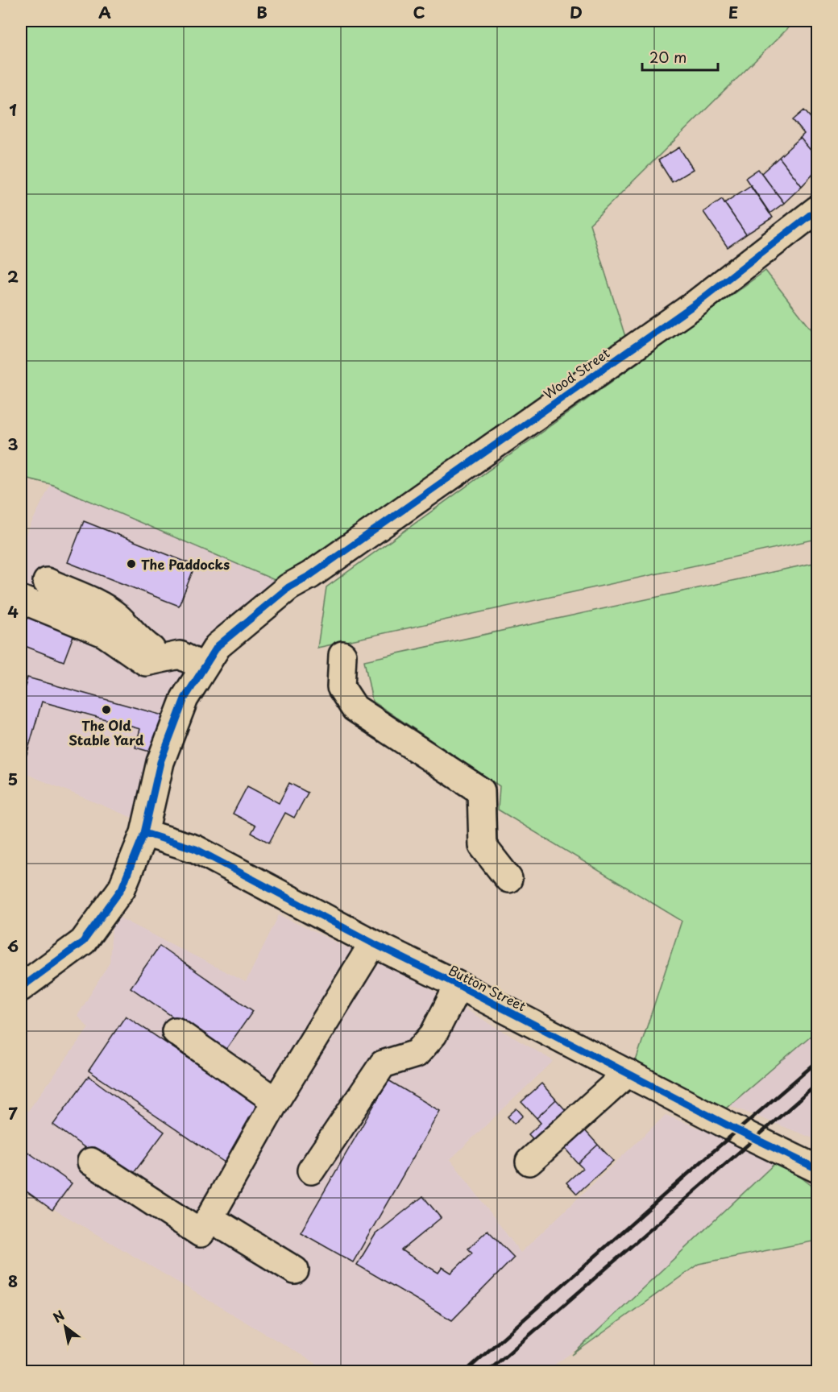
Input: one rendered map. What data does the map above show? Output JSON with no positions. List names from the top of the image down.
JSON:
{
  "streets": {
    "street": ["Wood Street", "Button Street"]
  },
  "crossings": [
    ["Wood Street", "Button Street"]
  ],
  "places": ["The Paddocks", "The Old Stable Yard"],
  "scale_bar": "20 m",
  "north": "top left",
  "grid": {
    "columns": [
      "A",
      "B",
      "C",
      "D",
      "E"
    ],
    "rows": [
      "1",
      "2",
      "3",
      "4",
      "5",
      "6",
      "7",
      "8"
    ]
  }
}
